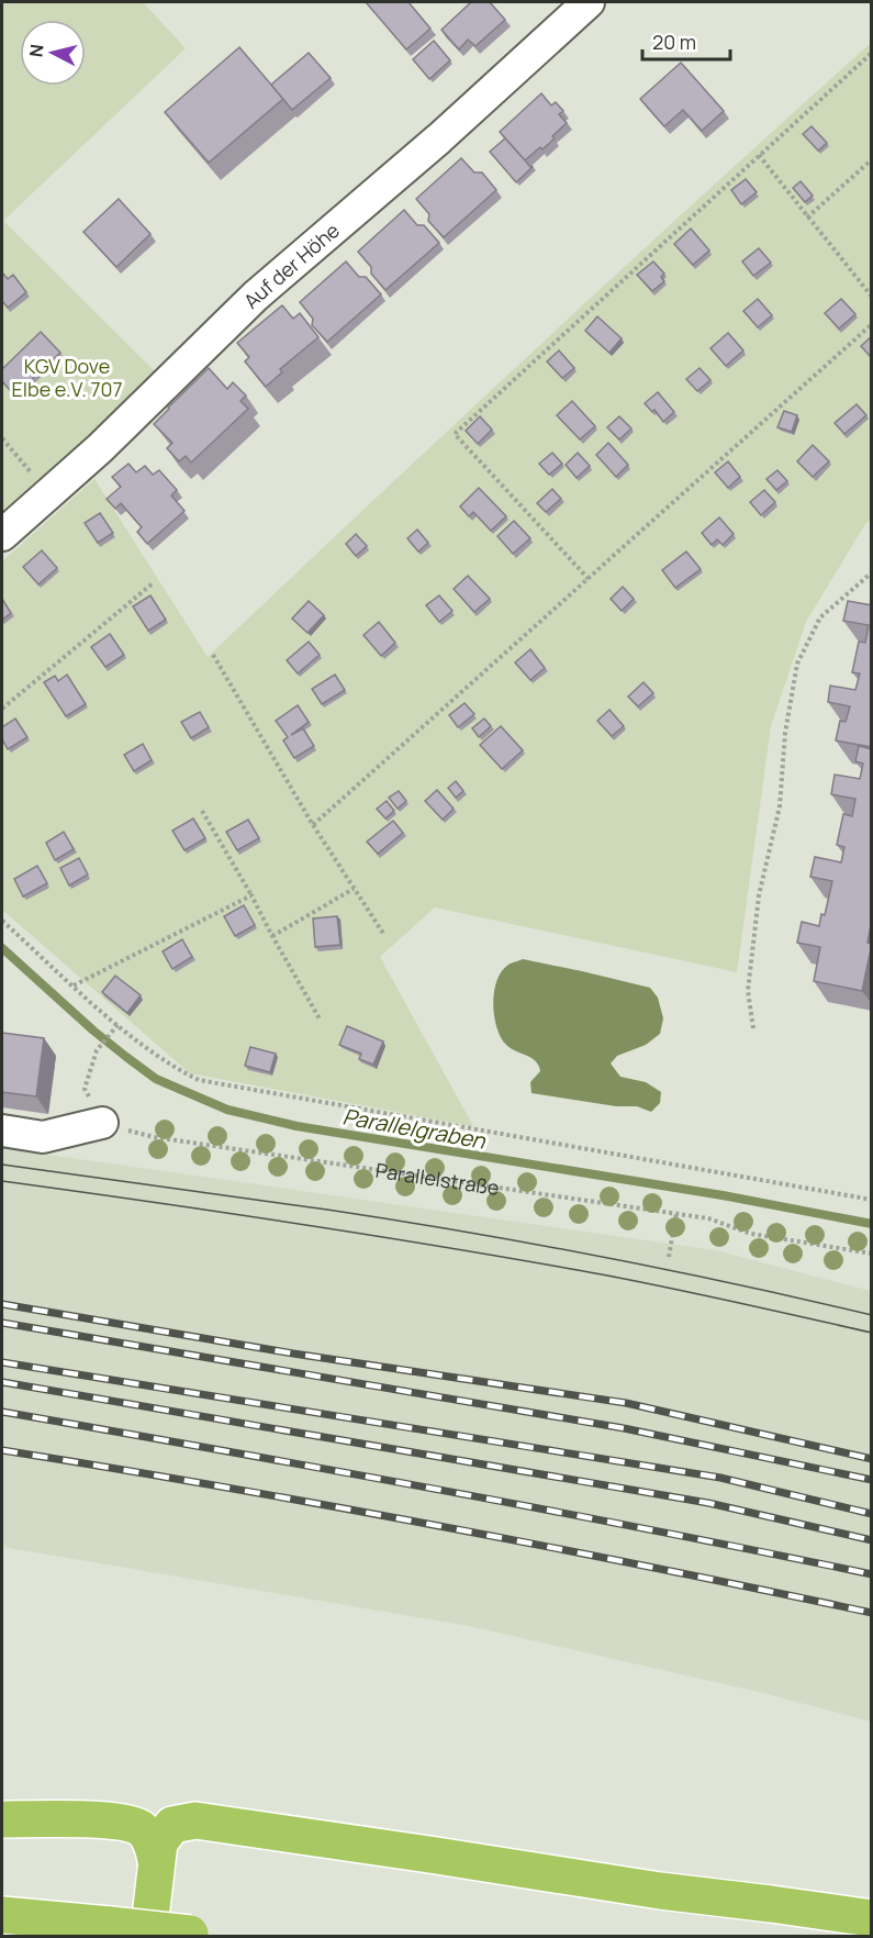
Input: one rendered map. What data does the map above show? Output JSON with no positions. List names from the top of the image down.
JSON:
{
  "streets": {
    "street": ["Auf der Höhe"],
    "path": ["Parallelstraße"]
  },
  "water": ["Parallelgraben"],
  "parks": ["KGV Dove Elbe e.V. 707"],
  "scale_bar": "20 m",
  "north": "left"
}
